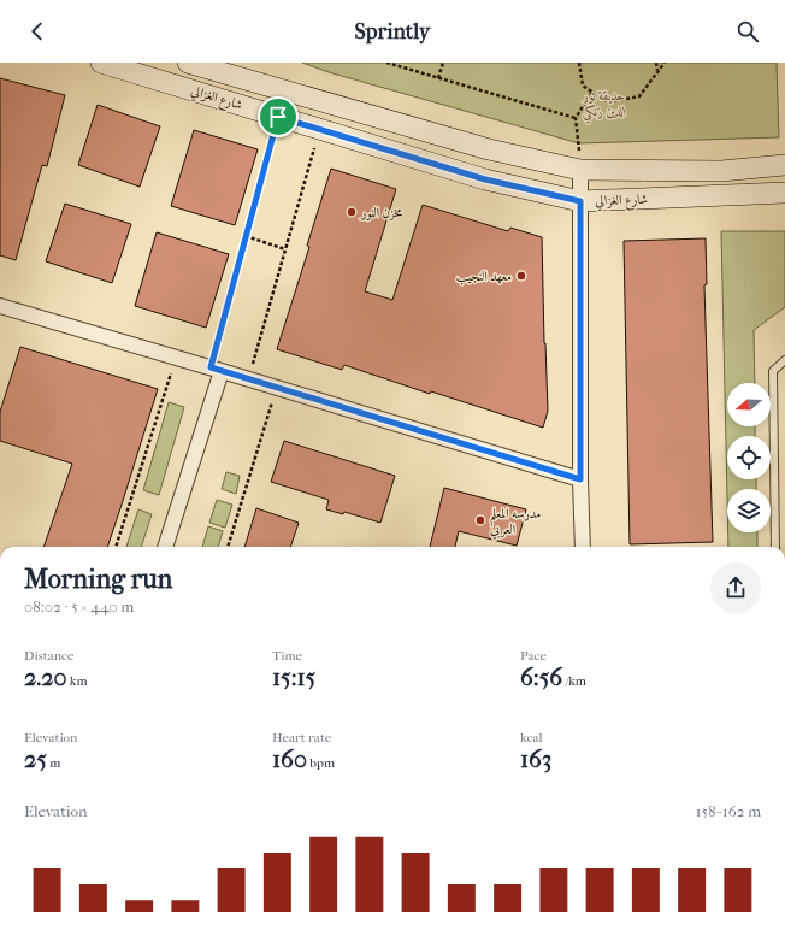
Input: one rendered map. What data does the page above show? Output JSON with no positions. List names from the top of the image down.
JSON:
{
  "streets": {
    "main road": ["شارع الغزالي"]
  },
  "parks": ["حديقة نور الدين زنكي"],
  "places": ["مخزن النور", "معهد النجيب", "مدرسه المعلم العربي"],
  "north": "left",
  "page": {
    "header": "Sprintly",
    "heading": ["Morning run", "08:02 · 5 × 440 m"],
    "stats": [
      ["Distance", "2.20 km"],
      ["Time", "15:15"],
      ["Pace", "6:56 /km"],
      ["Elevation", "25 m"],
      ["Heart rate", "160 bpm"],
      ["kcal", "163"]
    ],
    "chart": ["Elevation", "158–162 m"]
  }
}
